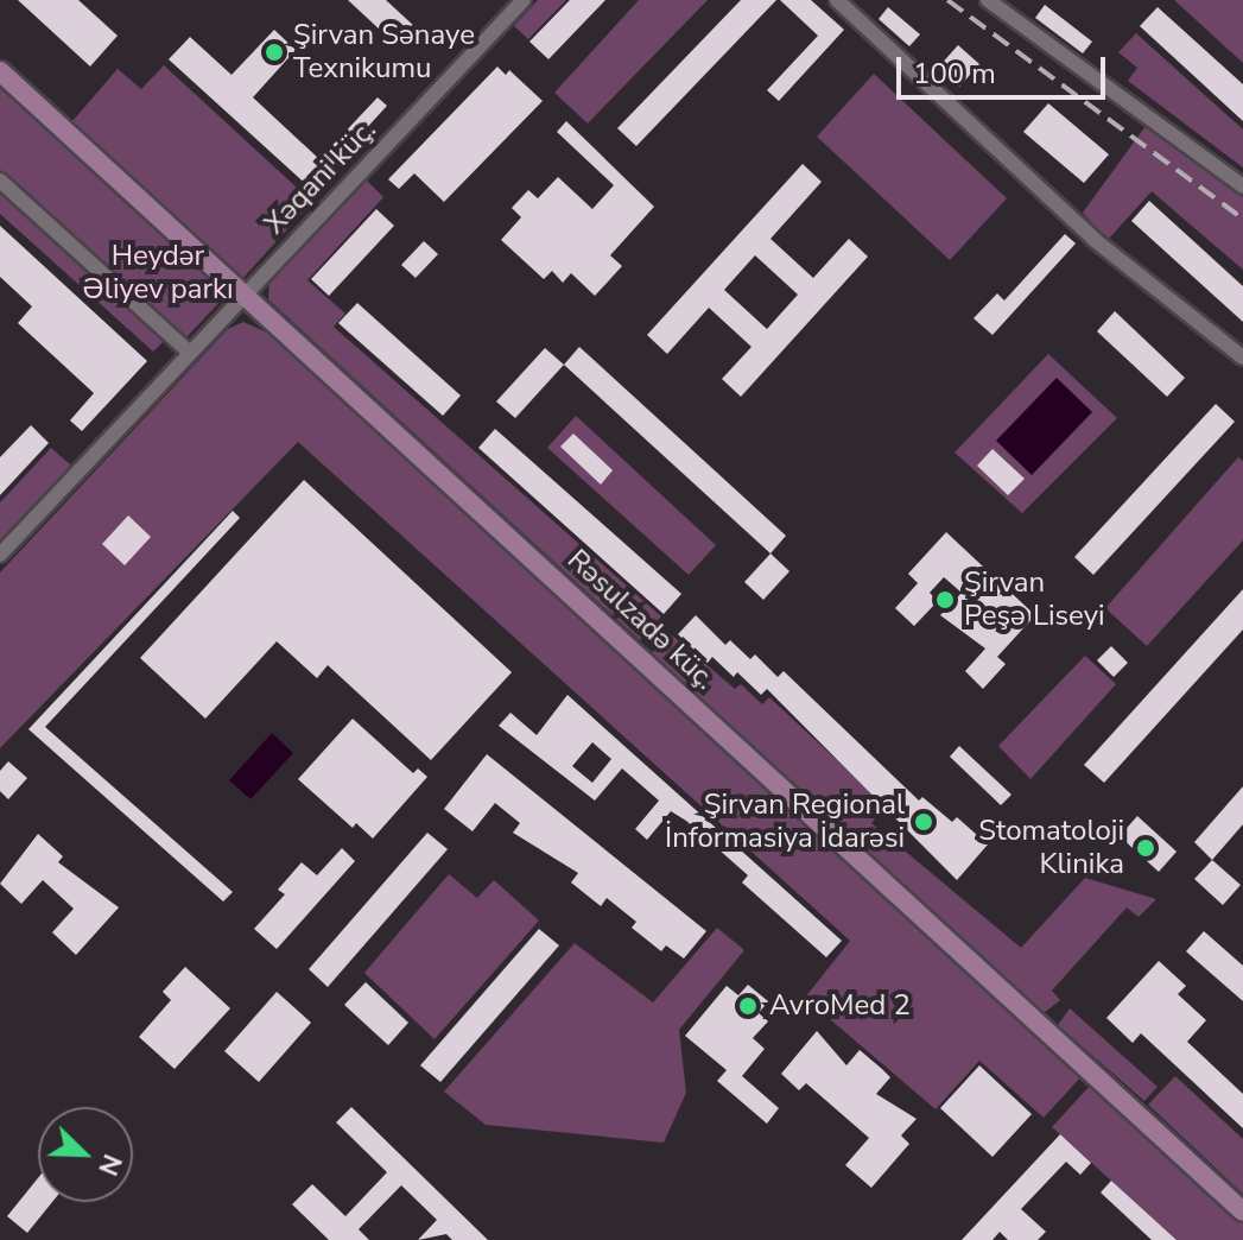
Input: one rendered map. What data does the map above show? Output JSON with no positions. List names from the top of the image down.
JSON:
{
  "streets": {
    "main road": ["Rəsulzadə küç."],
    "street": ["Xəqani küç."]
  },
  "crossings": [
    ["Xəqani küç.", "Rəsulzadə küç."]
  ],
  "parks": ["Heydər Əliyev parkı"],
  "places": [
    "Şirvan Sənaye Texnikumu",
    "Şirvan Peşə Liseyi",
    "Şirvan Regional İnformasiya İdarəsi",
    "Stomatoloji Klinika",
    "AvroMed 2"
  ],
  "scale_bar": "100 m",
  "north": "bottom right"
}
